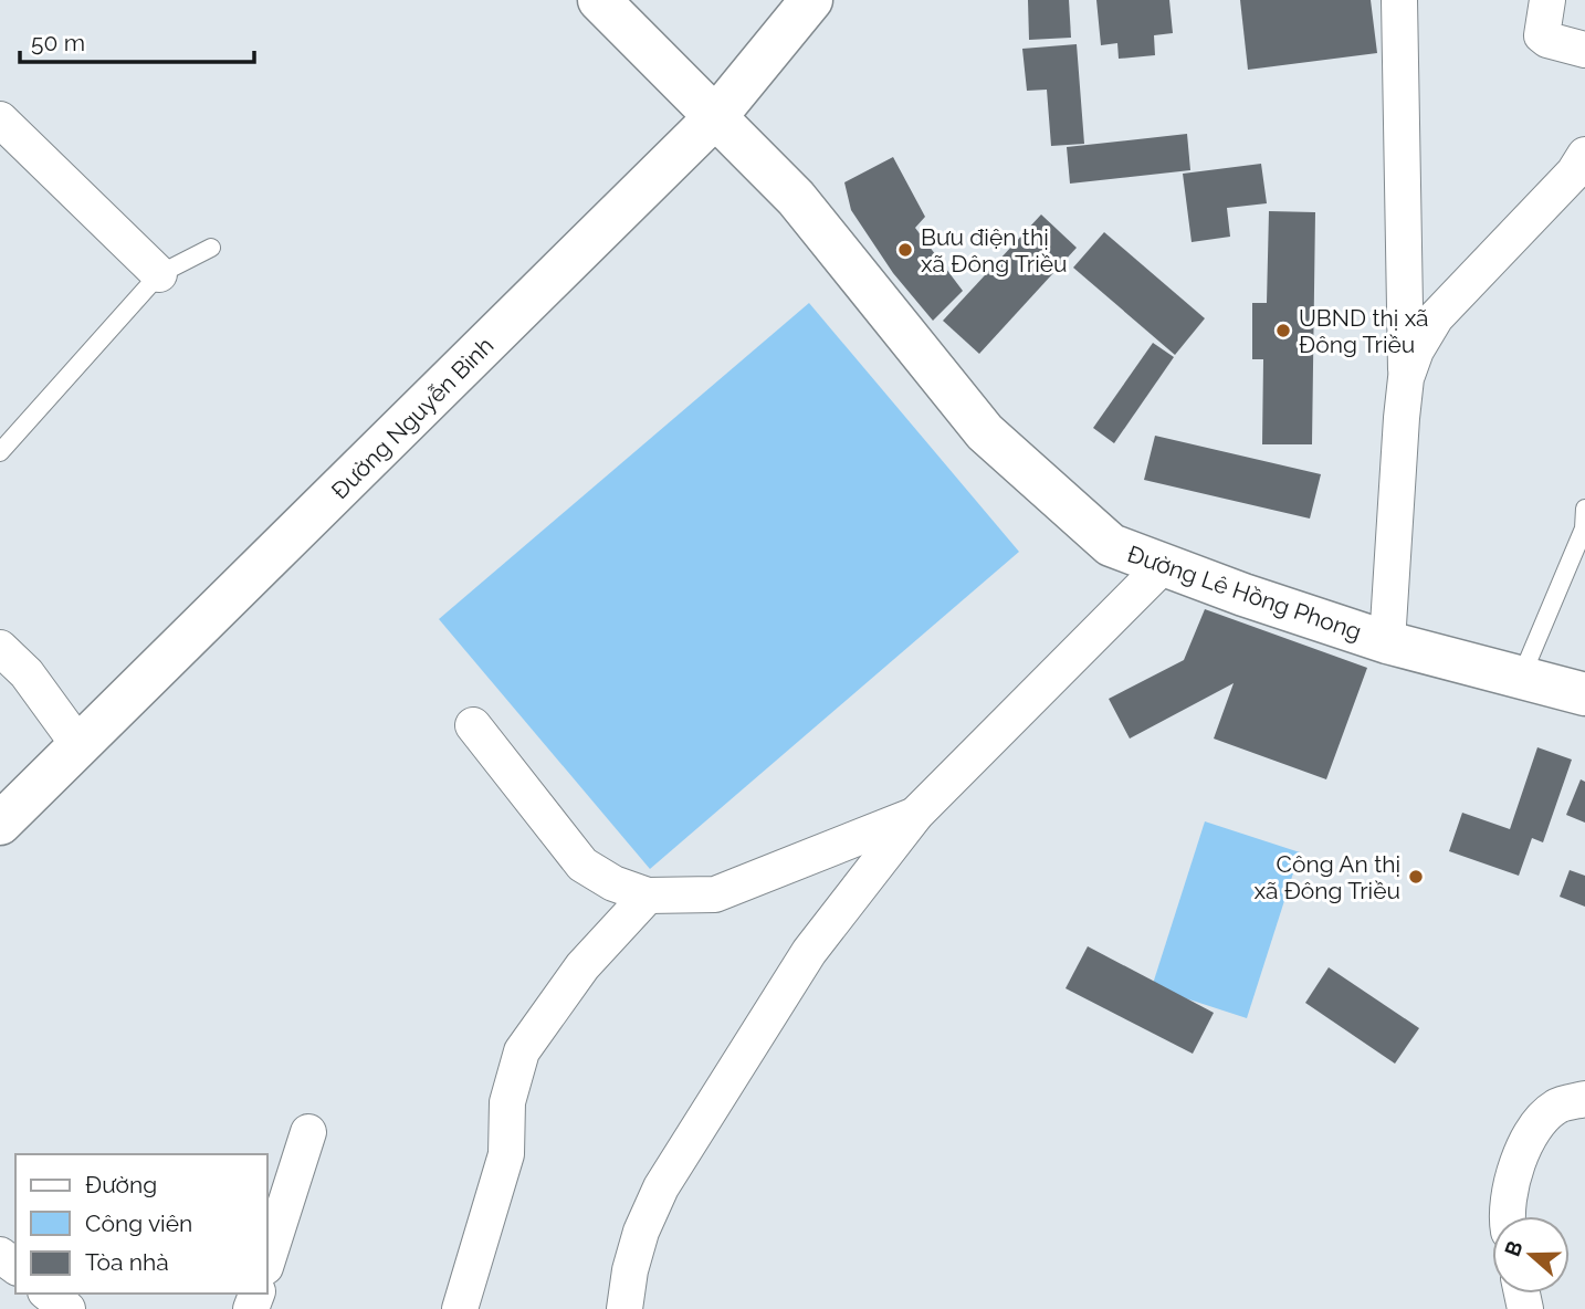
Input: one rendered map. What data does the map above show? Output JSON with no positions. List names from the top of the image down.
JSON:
{
  "streets": {
    "street": ["Đường Nguyễn Bình", "Đường Lê Hồng Phong"]
  },
  "crossings": [
    ["Đường Nguyễn Bình", "Đường Lê Hồng Phong"]
  ],
  "places": ["Bưu điện thị xã Đông Triều", "UBND thị xã Đông Triều", "Công An thị xã Đông Triều"],
  "legend": ["Đường", "Công viên", "Tòa nhà"],
  "scale_bar": "50 m",
  "north": "left"
}
